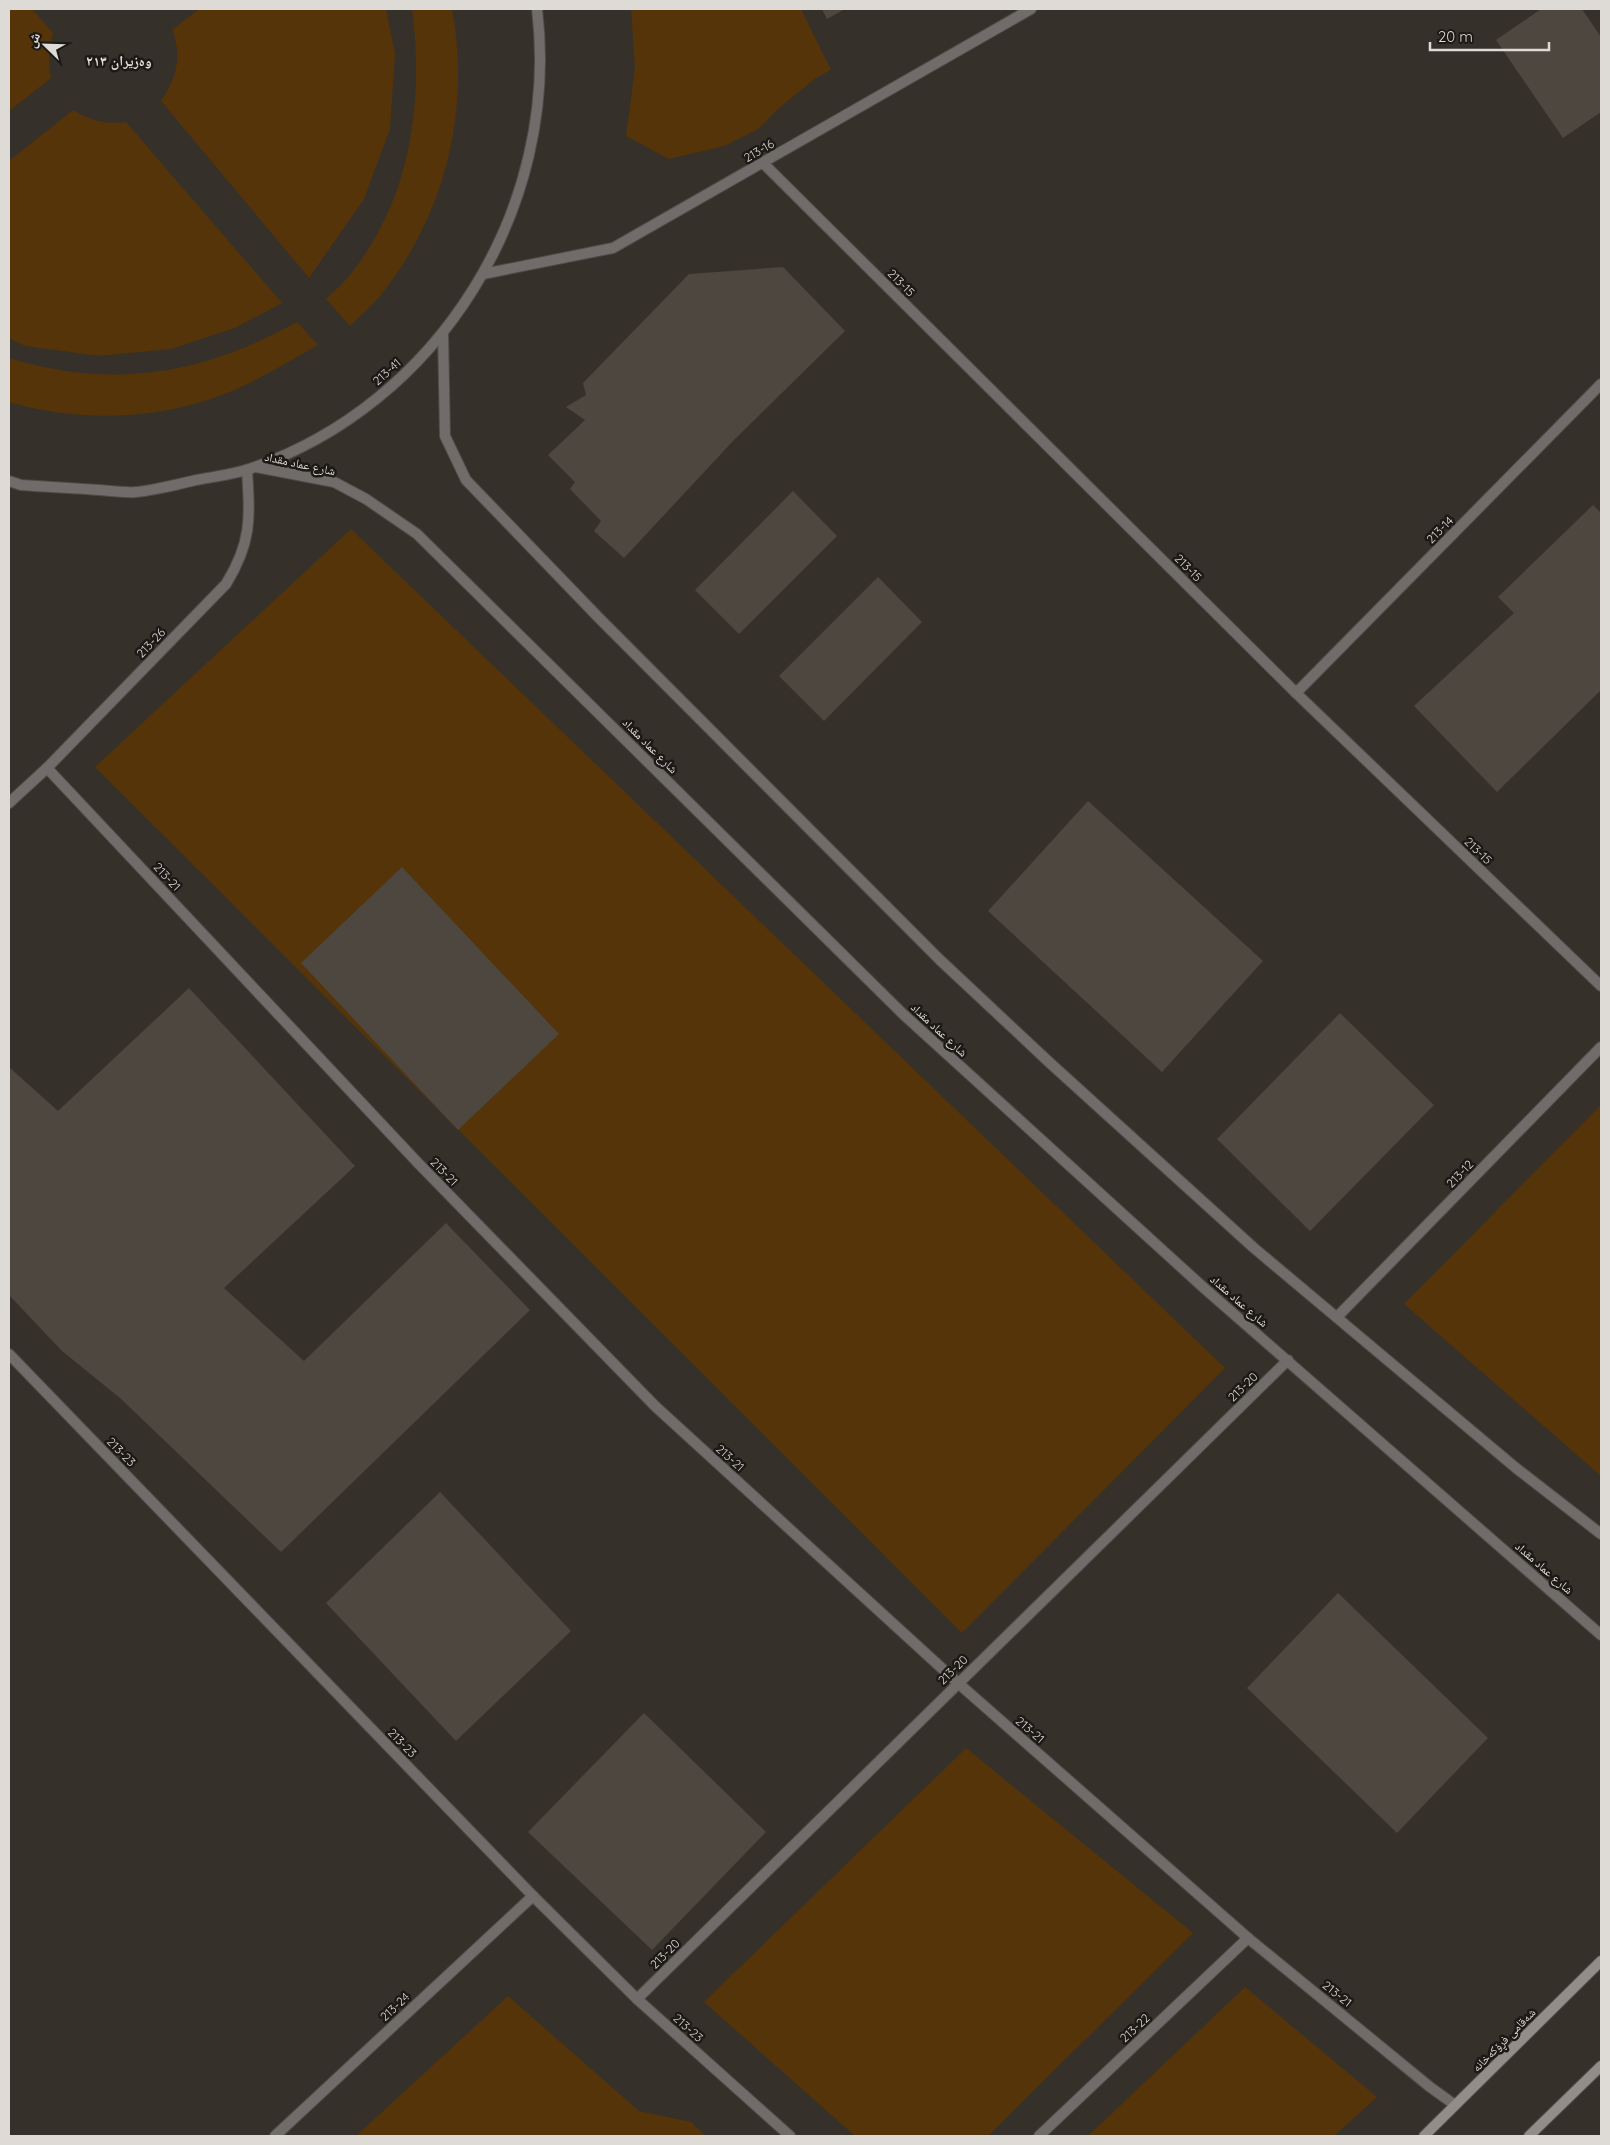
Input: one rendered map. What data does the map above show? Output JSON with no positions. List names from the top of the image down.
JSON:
{
  "streets": {
    "main road": ["شەقامی فڕۆکەخانە"],
    "street": [
      "213-16",
      "213-15",
      "213-41",
      "شارع عماد مقداد",
      "213-14",
      "213-26",
      "213-21",
      "213-12",
      "213-20",
      "213-23",
      "213-24",
      "213-22"
    ]
  },
  "crossings": [
    ["213-16", "213-15"],
    ["213-16", "213-41"],
    ["213-15", "213-14"],
    ["213-41", "شارع عماد مقداد"],
    ["213-41", "213-26"],
    ["شارع عماد مقداد", "213-26"],
    ["شارع عماد مقداد", "213-20"],
    ["213-26", "213-21"],
    ["213-21", "213-20"],
    ["213-21", "213-22"],
    ["213-21", "شەقامی فڕۆکەخانە"],
    ["213-20", "213-23"],
    ["213-23", "213-24"]
  ],
  "districts": ["وەزیران ٢١٣"],
  "scale_bar": "20 m",
  "north": "top left"
}
